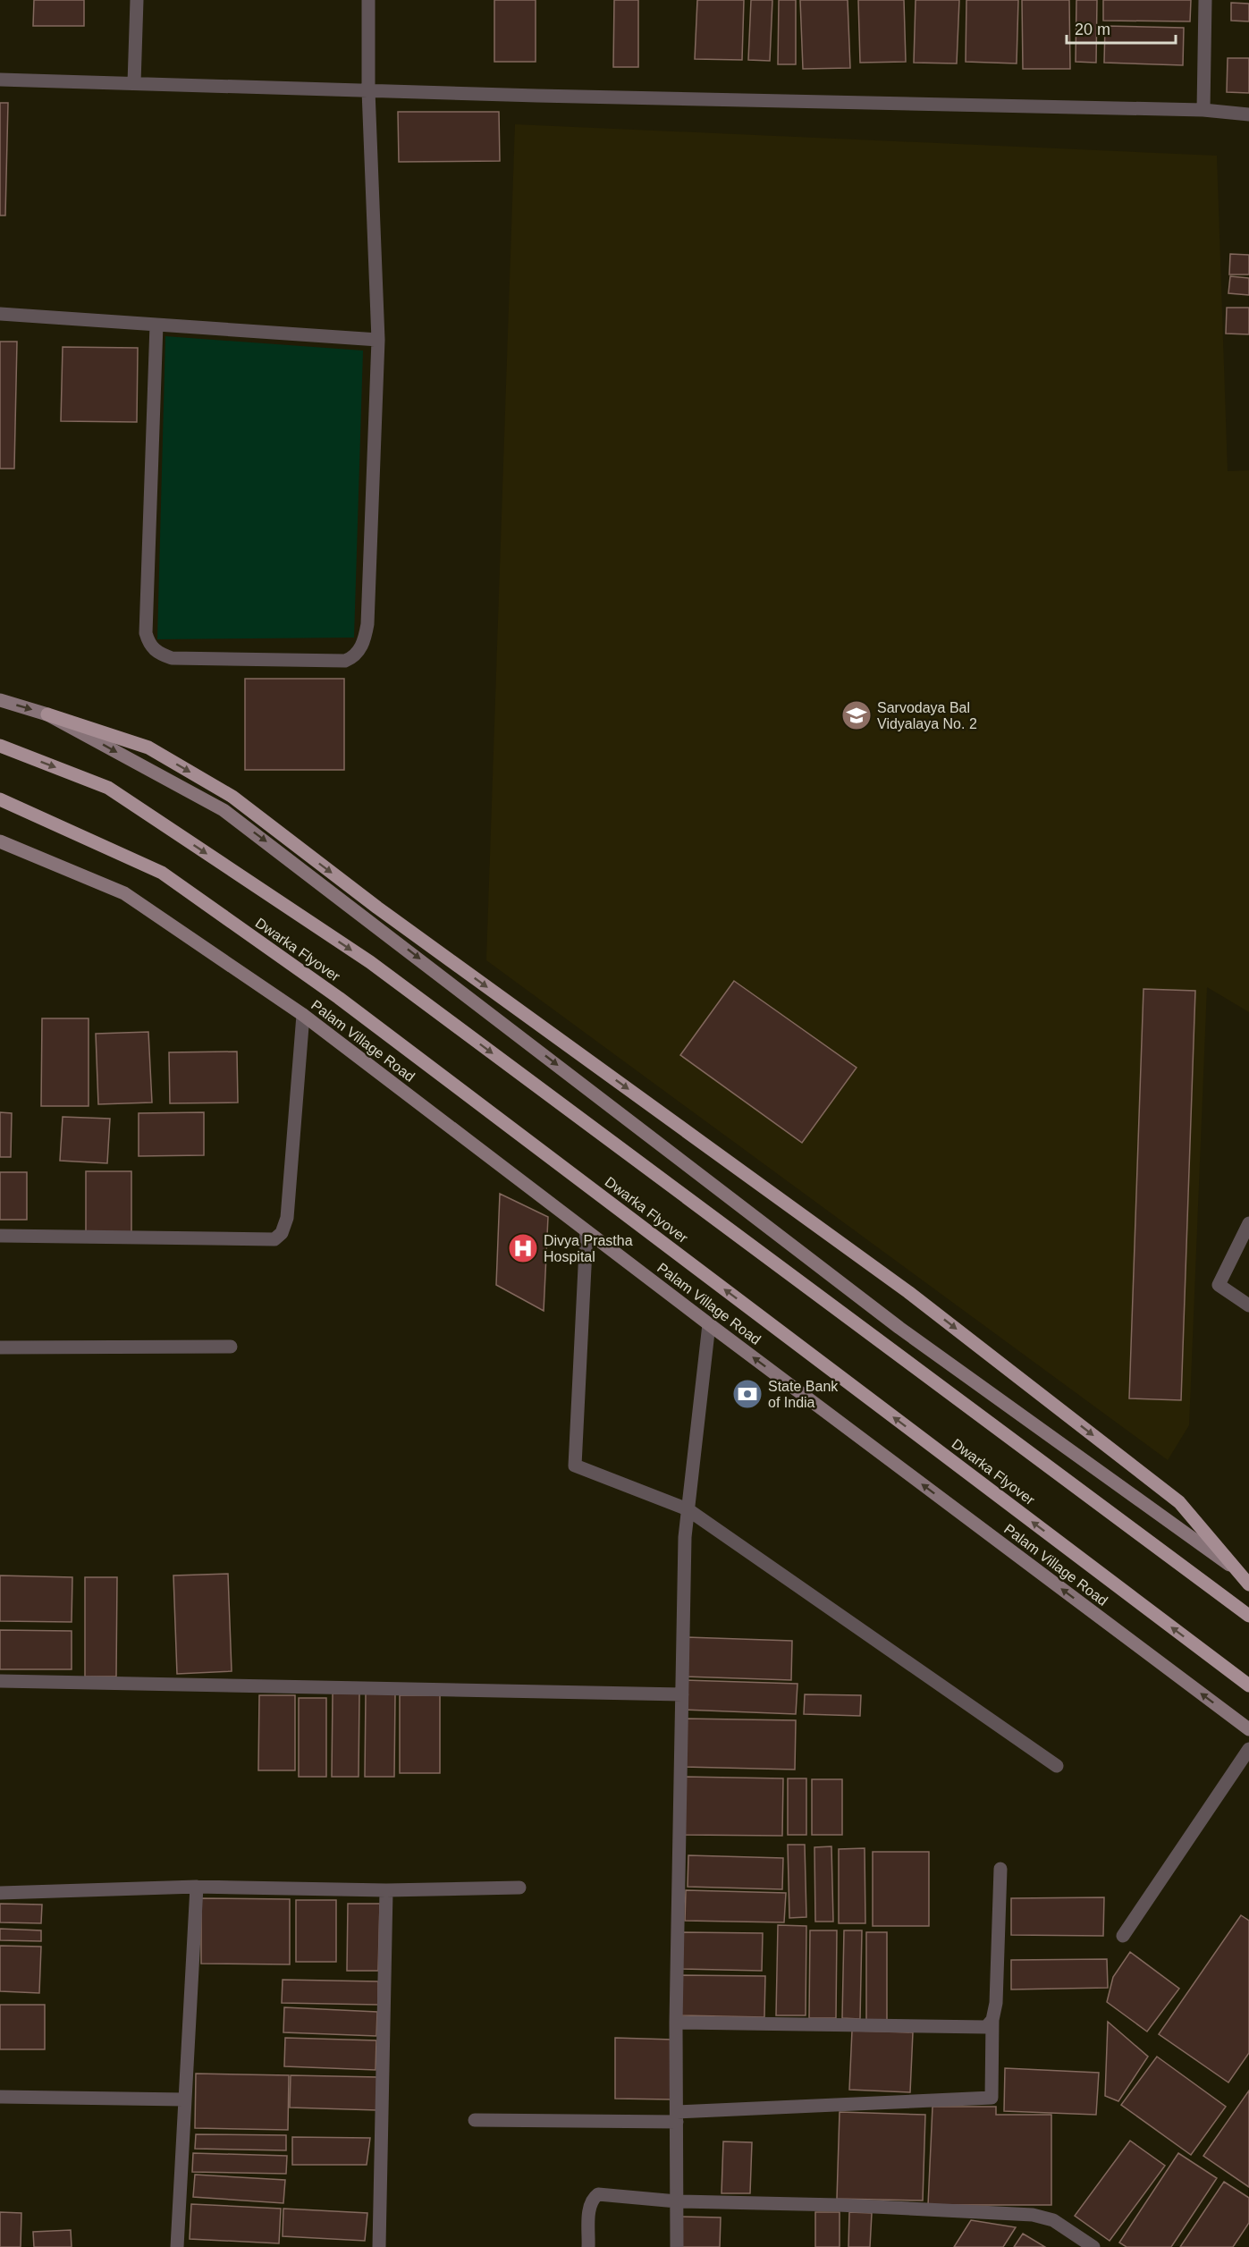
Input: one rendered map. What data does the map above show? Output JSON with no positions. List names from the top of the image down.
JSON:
{
  "streets": {
    "main road": ["Dwarka Flyover"],
    "street": ["Palam Village Road"]
  },
  "places": {
    "school or university": ["Sarvodaya Bal Vidyalaya No. 2"],
    "hospital": ["Divya Prastha Hospital"],
    "bank": ["State Bank of India"]
  },
  "scale_bar": "20 m"
}
